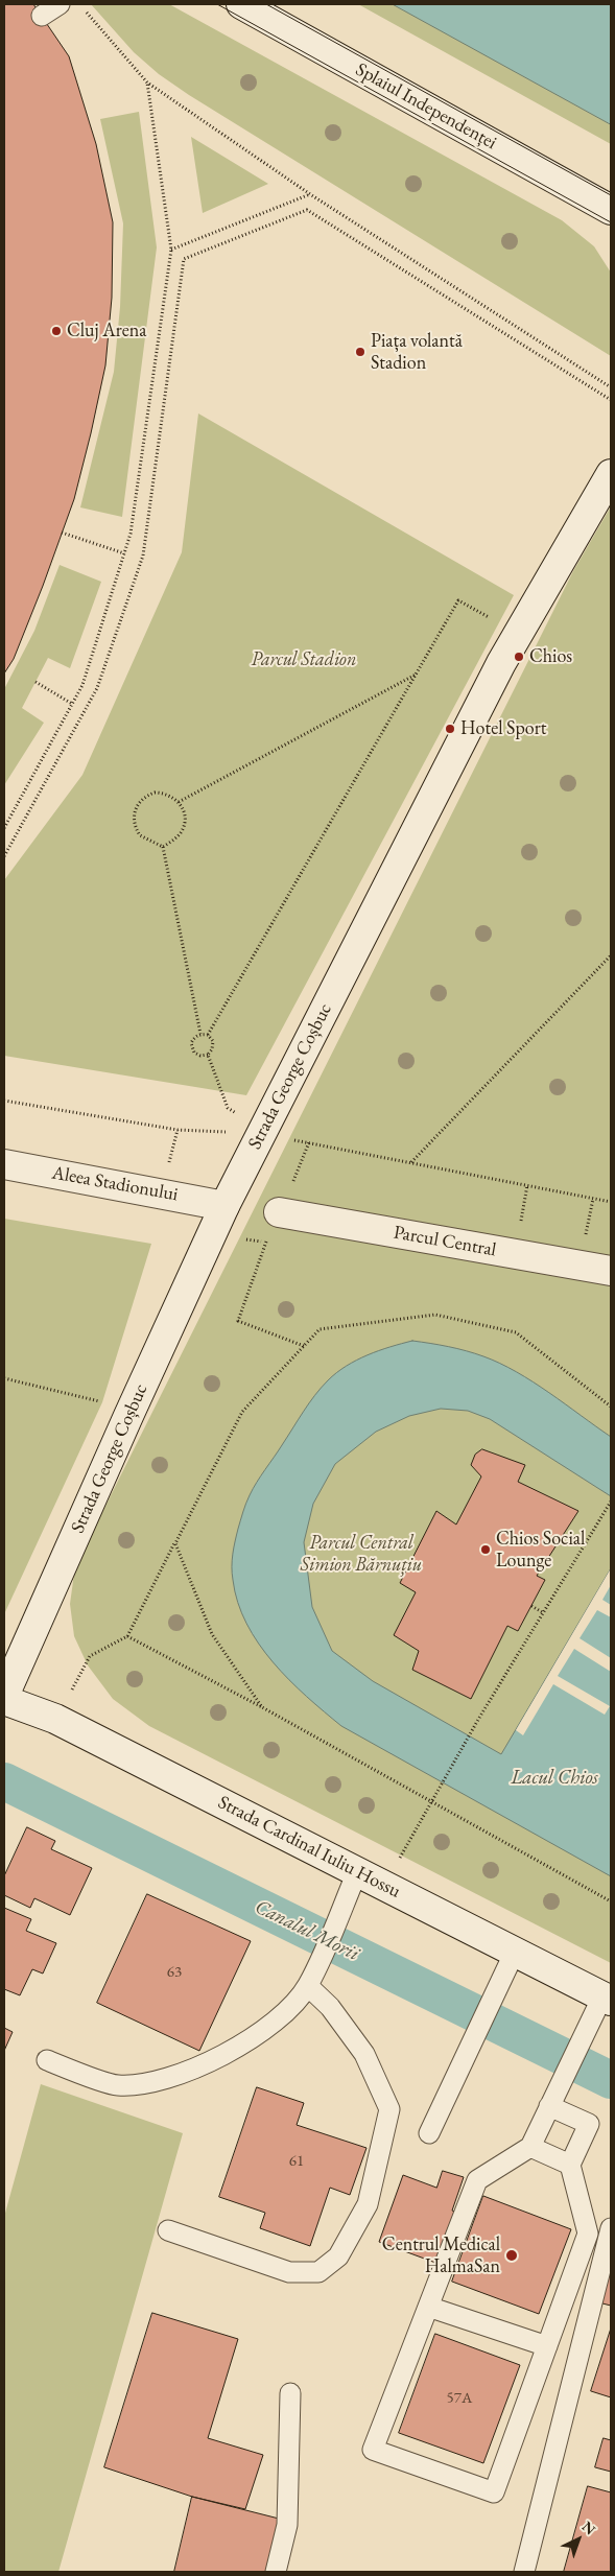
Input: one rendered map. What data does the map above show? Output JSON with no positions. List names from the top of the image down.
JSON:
{
  "streets": {
    "main road": [
      "Splaiul Independenței",
      "Strada George Coșbuc",
      "Aleea Stadionului",
      "Parcul Central",
      "Strada Cardinal Iuliu Hossu"
    ]
  },
  "crossings": [
    ["Strada George Coșbuc", "Aleea Stadionului"],
    ["Strada George Coșbuc", "Strada Cardinal Iuliu Hossu"]
  ],
  "water": ["Lacul Chios", "Canalul Morii"],
  "parks": ["Parcul Stadion", "Parcul Central Simion Bărnuțiu"],
  "places": [
    "Cluj Arena",
    "Piața volantă Stadion",
    "Chios",
    "Hotel Sport",
    "Chios Social Lounge",
    "Centrul Medical HalmaSan"
  ],
  "house_numbers": ["63", "61", "57A"],
  "north": "top right"
}
